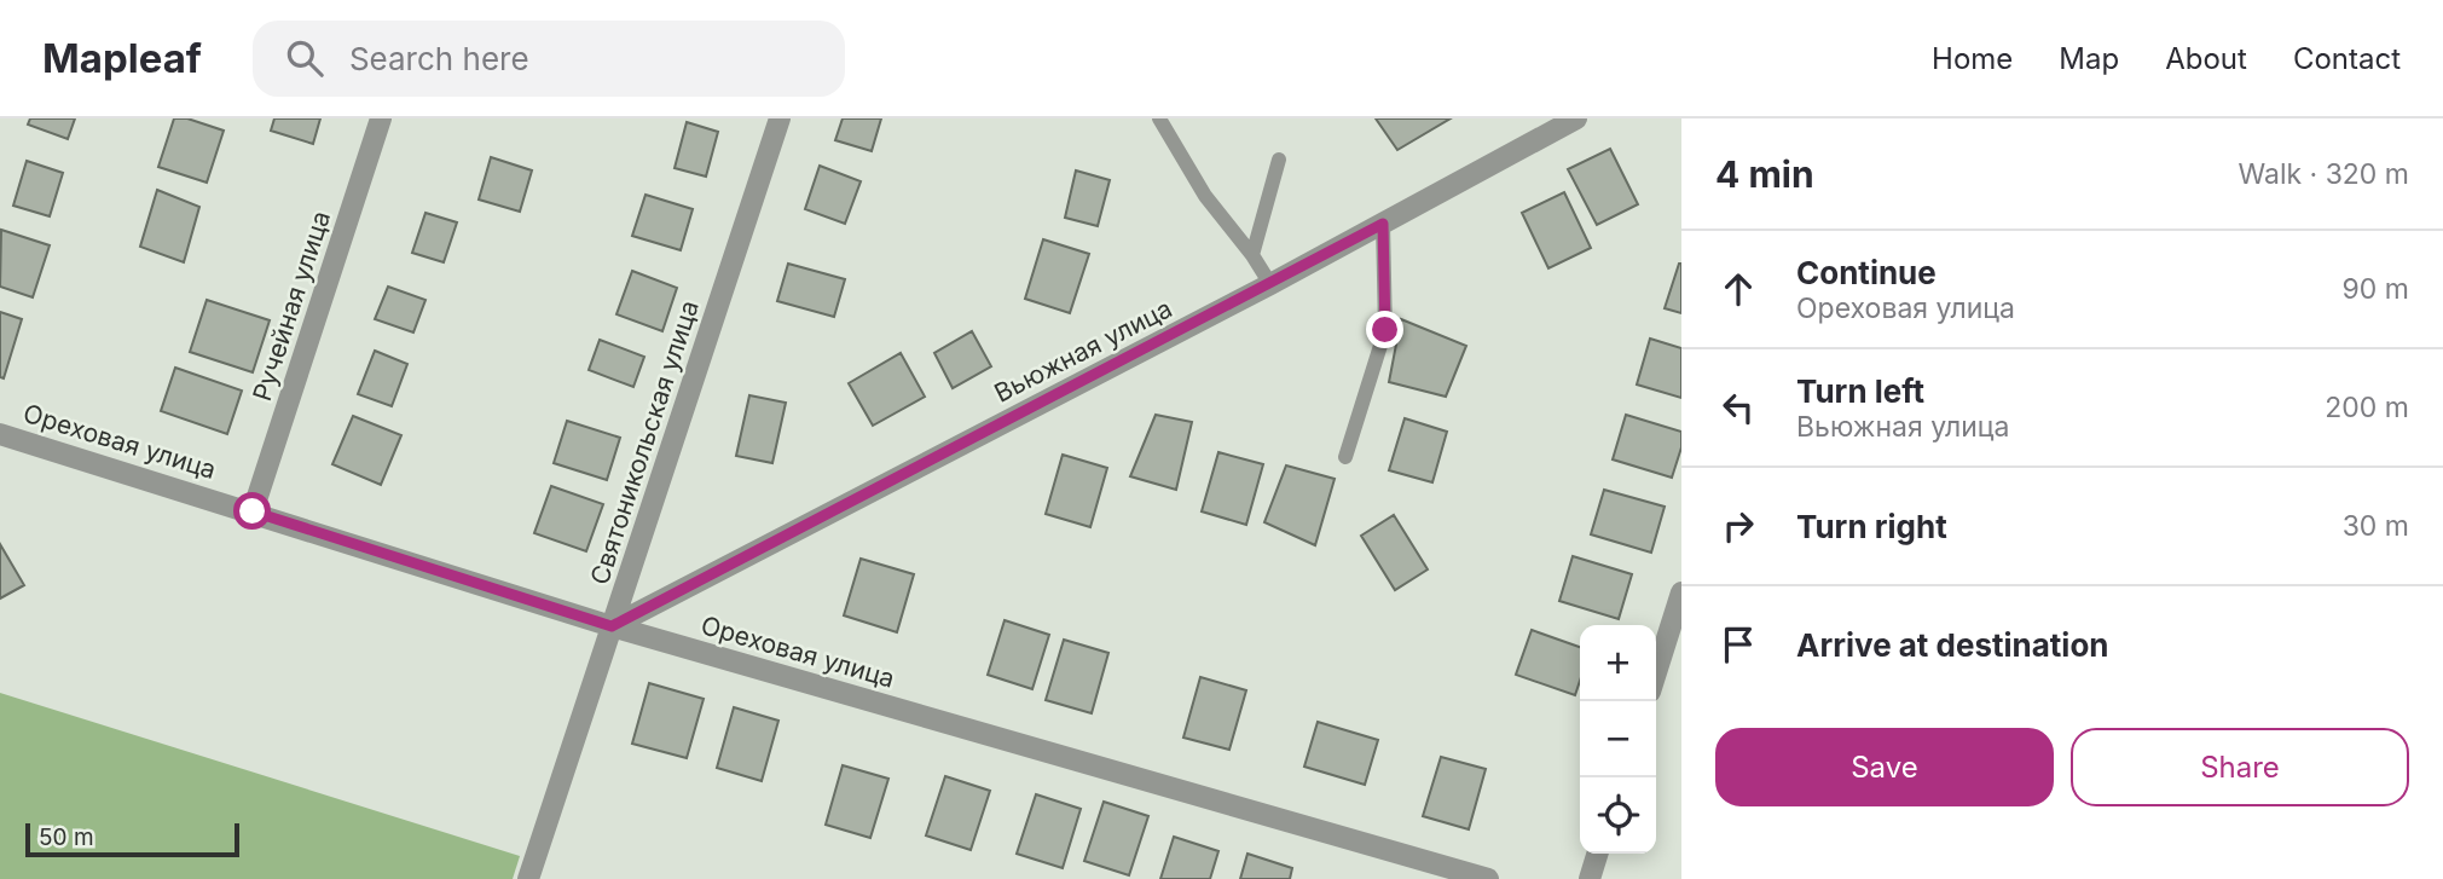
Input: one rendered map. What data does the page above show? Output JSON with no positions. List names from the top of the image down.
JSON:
{
  "streets": {
    "street": [
      "Ручейная улица",
      "Вьюжная улица",
      "Ореховая улица",
      "Святоникольская улица"
    ]
  },
  "crossings": [
    ["Ручейная улица", "Ореховая улица"],
    ["Вьюжная улица", "Ореховая улица"],
    ["Вьюжная улица", "Святоникольская улица"],
    ["Ореховая улица", "Святоникольская улица"]
  ],
  "scale_bar": "50 m",
  "page": {
    "header": "Mapleaf",
    "search": "Search here",
    "nav": [
      "Home",
      "Map",
      "About",
      "Contact"
    ],
    "heading": ["4 min", "Walk · 320 m"],
    "list": [
      ["Continue", "Ореховая улица", "90 m"],
      ["Turn left", "Вьюжная улица", "200 m"],
      ["Turn right", "30 m"],
      "Arrive at destination"
    ],
    "map_buttons": ["+", "−"],
    "buttons": ["Save", "Share"],
    "scale": "50 m"
  }
}
